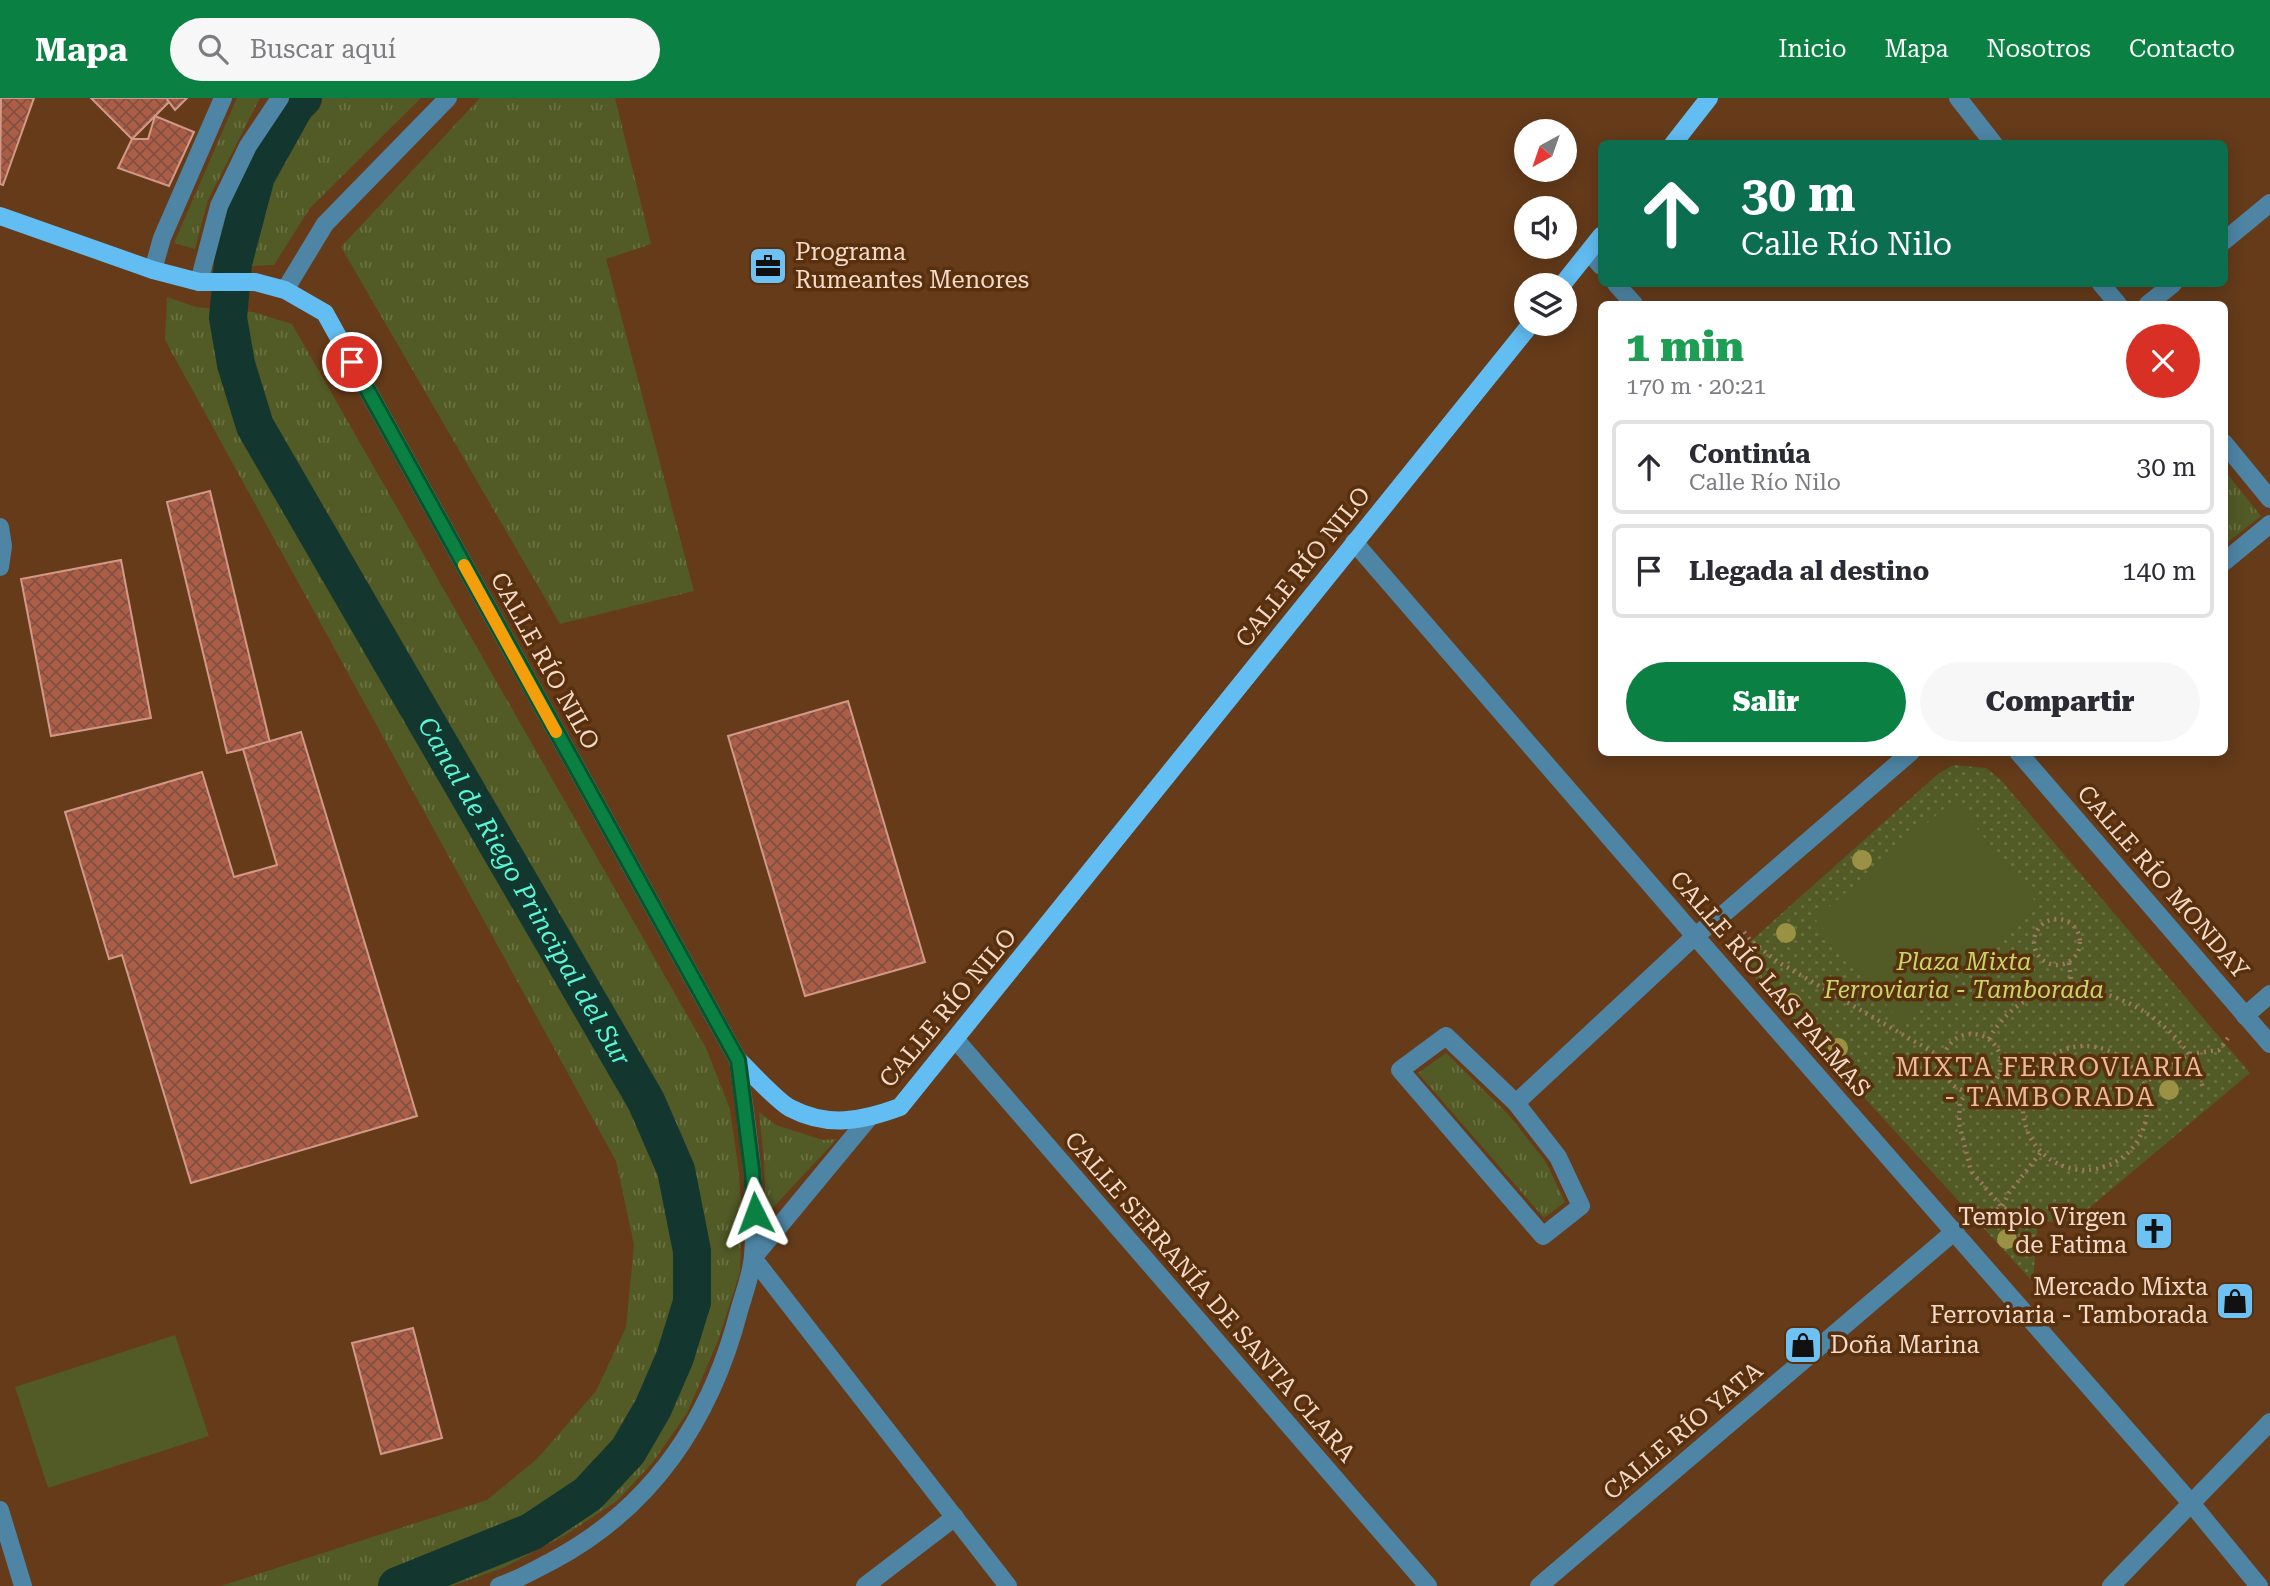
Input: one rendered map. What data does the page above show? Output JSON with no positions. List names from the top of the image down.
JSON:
{
  "streets": {
    "main road": ["CALLE RÍO NILO"],
    "street": [
      "CALLE RÍO MONDAY",
      "CALLE RÍO LAS PALMAS",
      "CALLE SERRANÍA DE SANTA CLARA",
      "CALLE RÍO YATA"
    ]
  },
  "crossings": [
    ["CALLE RÍO NILO", "CALLE RÍO LAS PALMAS"],
    ["CALLE RÍO NILO", "CALLE SERRANÍA DE SANTA CLARA"],
    ["CALLE RÍO LAS PALMAS", "CALLE RÍO YATA"]
  ],
  "districts": ["MIXTA FERROVIARIA - TAMBORADA"],
  "water": ["Canal de Riego Principal del Sur"],
  "parks": ["Plaza Mixta Ferroviaria - Tamborada"],
  "places": {
    "office": ["Programa Rumeantes Menores"],
    "church": ["Templo Virgen de Fatima"],
    "shop": ["Mercado Mixta Ferroviaria - Tamborada", "Doña Marina"]
  },
  "north": "bottom left",
  "page": {
    "header": "Mapa",
    "search": "Buscar aquí",
    "nav": [
      "Inicio",
      "Mapa",
      "Nosotros",
      "Contacto"
    ],
    "turn": ["30 m", "Calle Río Nilo"],
    "heading": ["1 min", "170 m · 20:21"],
    "list": [
      {
        "name": "Continúa",
        "note": "Calle Río Nilo",
        "value": "30 m"
      },
      {
        "name": "Llegada al destino",
        "value": "140 m"
      }
    ],
    "buttons": ["Salir", "Compartir"]
  }
}
